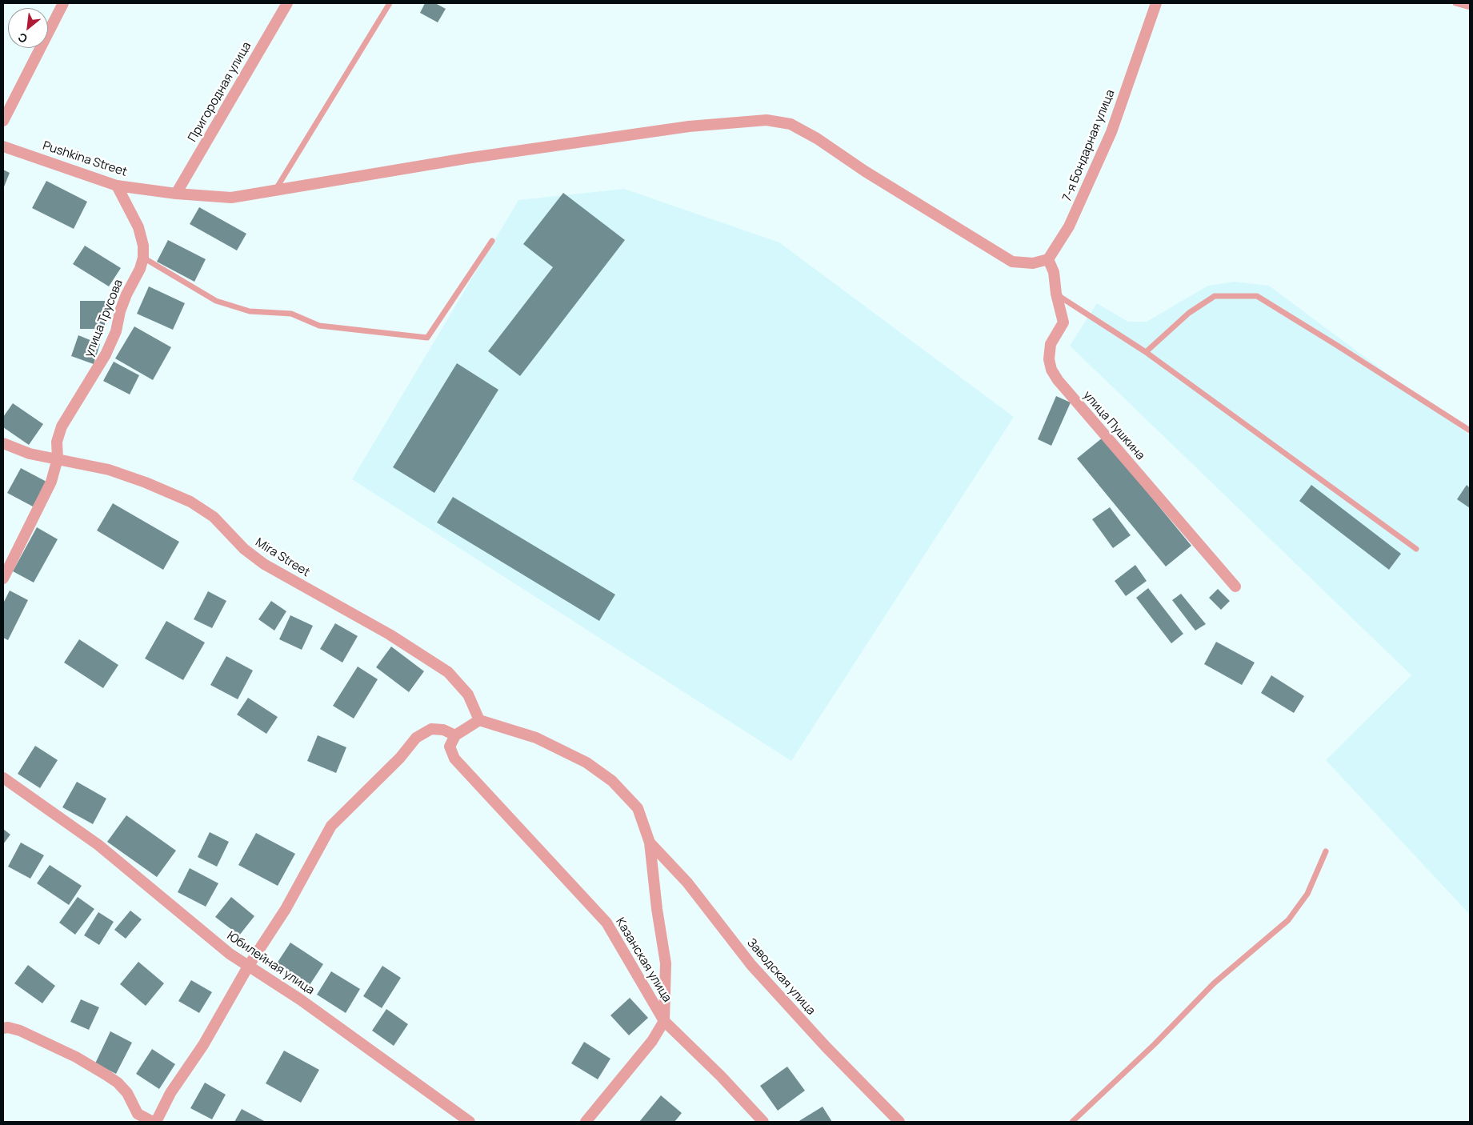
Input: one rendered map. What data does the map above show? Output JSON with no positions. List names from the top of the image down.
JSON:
{
  "streets": {
    "street": [
      "Пригородная улица",
      "7-я Бондарная улица",
      "Pushkina Street",
      "улица Трусова",
      "улица Пушкина",
      "Mira Street",
      "Казанская улица",
      "Юбилейная улица",
      "Заводская улица"
    ]
  },
  "crossings": [
    ["Пригородная улица", "Pushkina Street"],
    ["7-я Бондарная улица", "Pushkina Street"],
    ["7-я Бондарная улица", "улица Пушкина"],
    ["Pushkina Street", "улица Трусова"],
    ["Pushkina Street", "улица Пушкина"],
    ["улица Трусова", "Mira Street"]
  ],
  "north": "bottom left"
}
